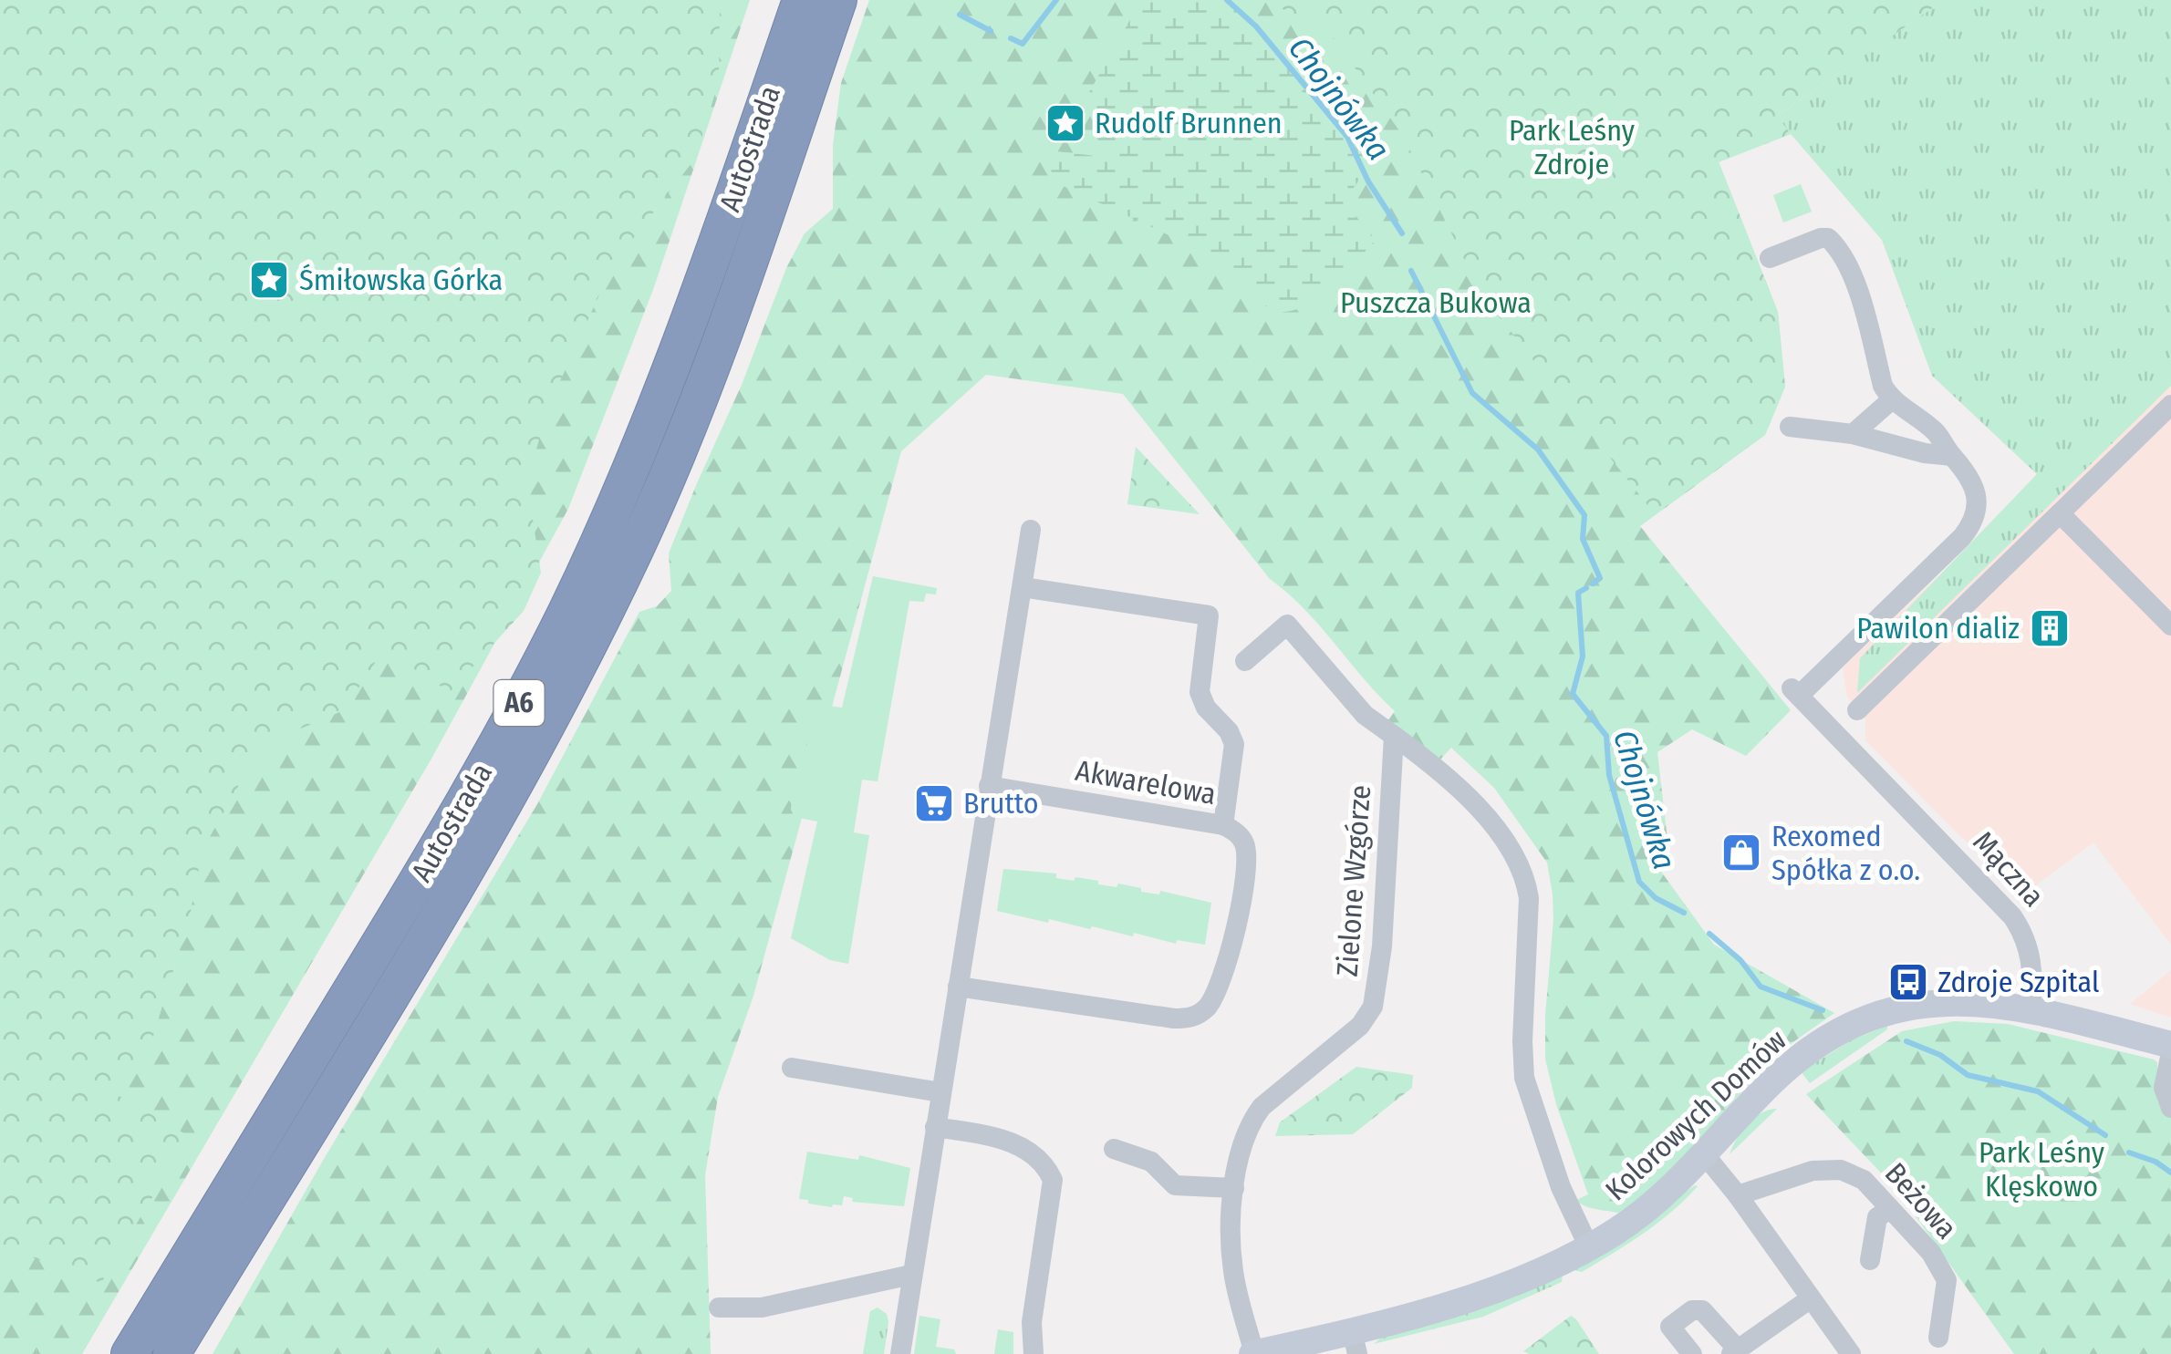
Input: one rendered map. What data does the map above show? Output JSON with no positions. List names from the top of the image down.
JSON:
{
  "streets": {
    "highway": ["Autostrada", "A6"],
    "street": [
      "Akwarelowa",
      "Mączna",
      "Zielone Wzgórze",
      "Kolorowych Domów",
      "Beżowa"
    ]
  },
  "crossings": [
    ["Mączna", "Kolorowych Domów"],
    ["Zielone Wzgórze", "Kolorowych Domów"]
  ],
  "water": ["Chojnówka"],
  "parks": ["Park Leśny Zdroje", "Puszcza Bukowa", "Park Leśny Klęskowo"],
  "places": {
    "place": ["Rudolf Brunnen", "Śmiłowska Górka"],
    "building": ["Pawilon dializ"],
    "supermarket": ["Brutto"],
    "shop": ["Rexomed Spółka z o.o."],
    "bus stop": ["Zdroje Szpital"]
  }
}
